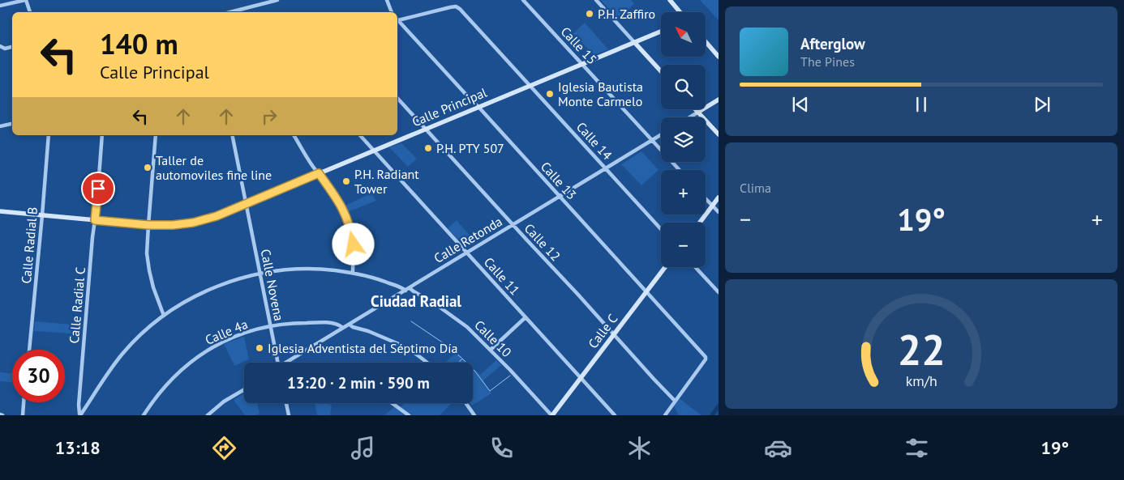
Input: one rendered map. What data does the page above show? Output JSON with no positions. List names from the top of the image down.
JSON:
{
  "streets": {
    "street": [
      "Calle 15",
      "Calle Principal",
      "Calle 14",
      "Calle 13",
      "Calle Retonda",
      "Calle 12",
      "Calle Radial B",
      "Calle 11",
      "Calle Novena",
      "Calle Radial C",
      "Calle C",
      "Calle 4a",
      "Calle 10"
    ]
  },
  "crossings": [
    ["Calle 15", "Calle Principal"],
    ["Calle 15", "Calle Retonda"],
    ["Calle Principal", "Calle 14"],
    ["Calle Principal", "Calle 13"],
    ["Calle Principal", "Calle 12"],
    ["Calle Principal", "Calle Radial B"],
    ["Calle Principal", "Calle 11"],
    ["Calle Principal", "Calle Novena"],
    ["Calle Principal", "Calle Radial C"],
    ["Calle 14", "Calle Retonda"],
    ["Calle 13", "Calle Retonda"],
    ["Calle 13", "Calle 12"],
    ["Calle 13", "Calle C"],
    ["Calle Retonda", "Calle 12"],
    ["Calle Retonda", "Calle 11"],
    ["Calle Retonda", "Calle 4a"],
    ["Calle Retonda", "Calle 10"],
    ["Calle 12", "Calle C"],
    ["Calle 11", "Calle C"],
    ["Calle Novena", "Calle 4a"],
    ["Calle Novena", "Calle 10"],
    ["Calle Radial C", "Calle 10"],
    ["Calle C", "Calle 10"]
  ],
  "districts": ["Ciudad Radial"],
  "places": [
    "P.H. Zaffiro",
    "Iglesia Bautista Monte Carmelo",
    "P.H. PTY 507",
    "Taller de automoviles fine line",
    "P.H. Radiant Tower",
    "Iglesia Adventista del Séptimo Día"
  ],
  "north": "top left",
  "page": {
    "map_buttons": ["+", "−"],
    "turn": ["140 m", "Calle Principal"],
    "song": ["Afterglow", "The Pines"],
    "tile": "Clima",
    "heat": ["−", "19°", "+"],
    "limit": "30",
    "trip": "13:20 · 2 min · 590 m",
    "tabs": ["13:18", "19°"],
    "gauge": ["22", "km/h"]
  }
}
